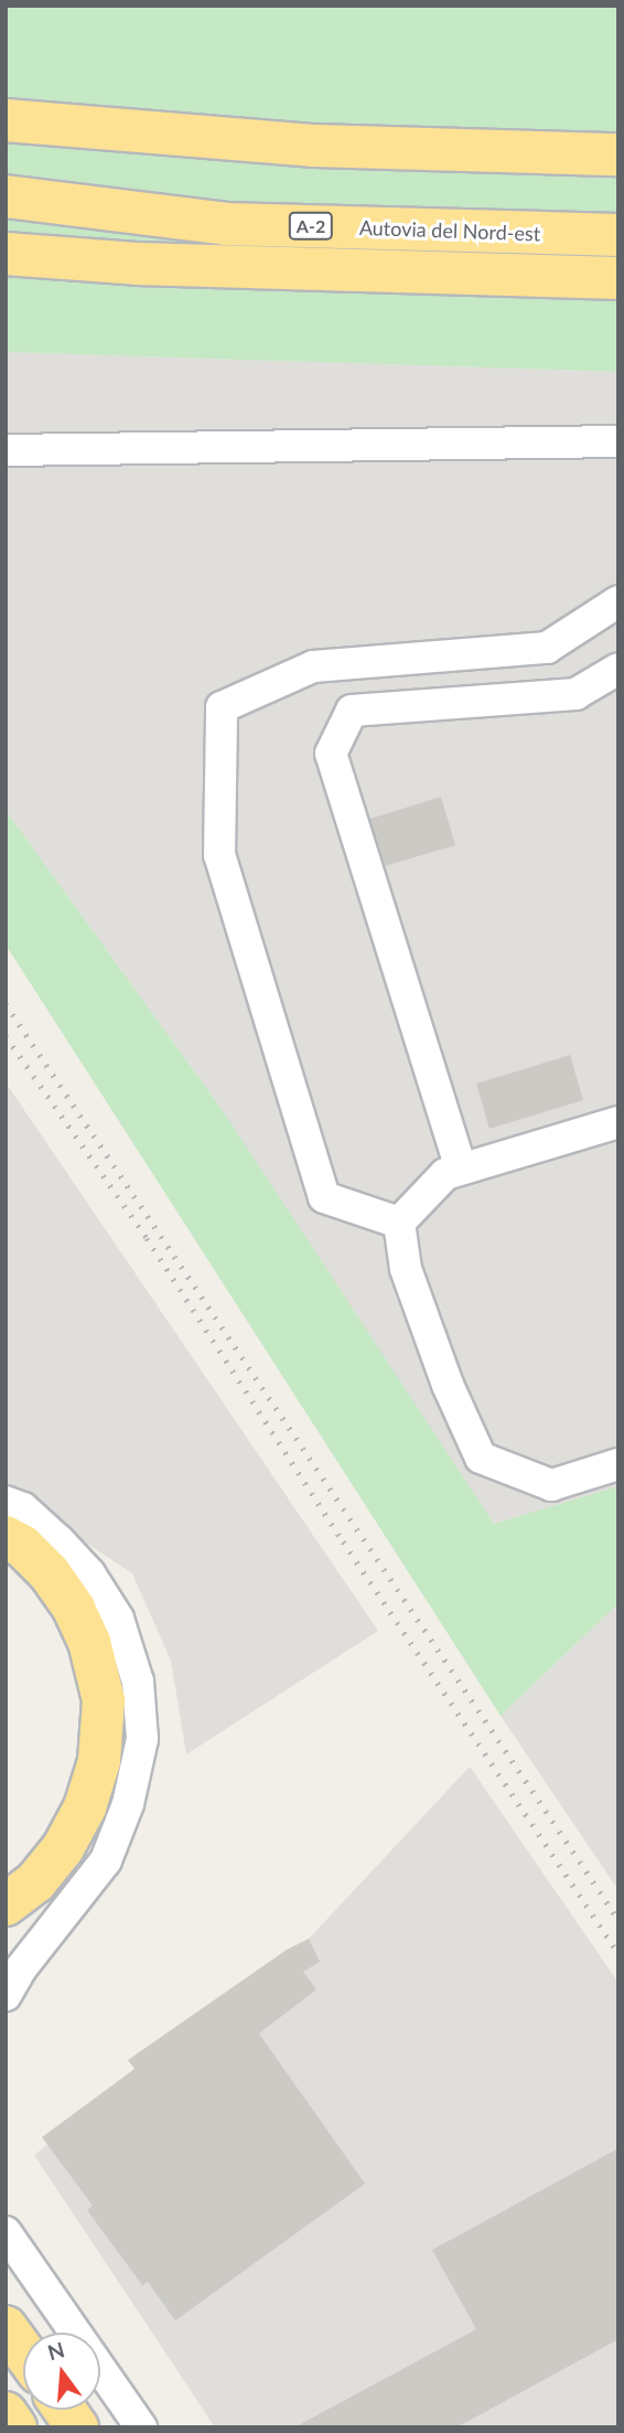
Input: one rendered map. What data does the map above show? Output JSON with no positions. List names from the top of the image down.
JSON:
{
  "streets": {
    "highway": ["A-2", "Autovia del Nord-est"]
  },
  "north": "top"
}
